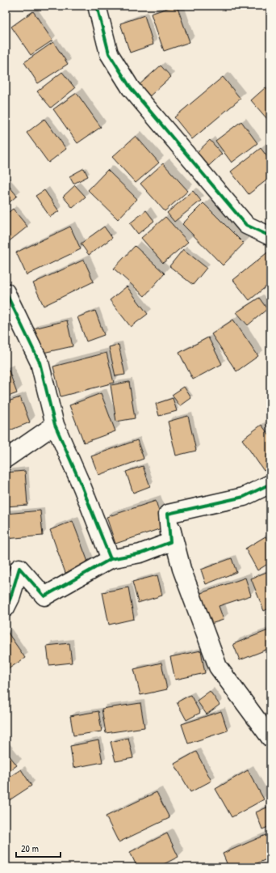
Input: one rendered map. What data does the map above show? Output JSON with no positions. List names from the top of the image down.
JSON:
{
  "scale_bar": "20 m"
}
